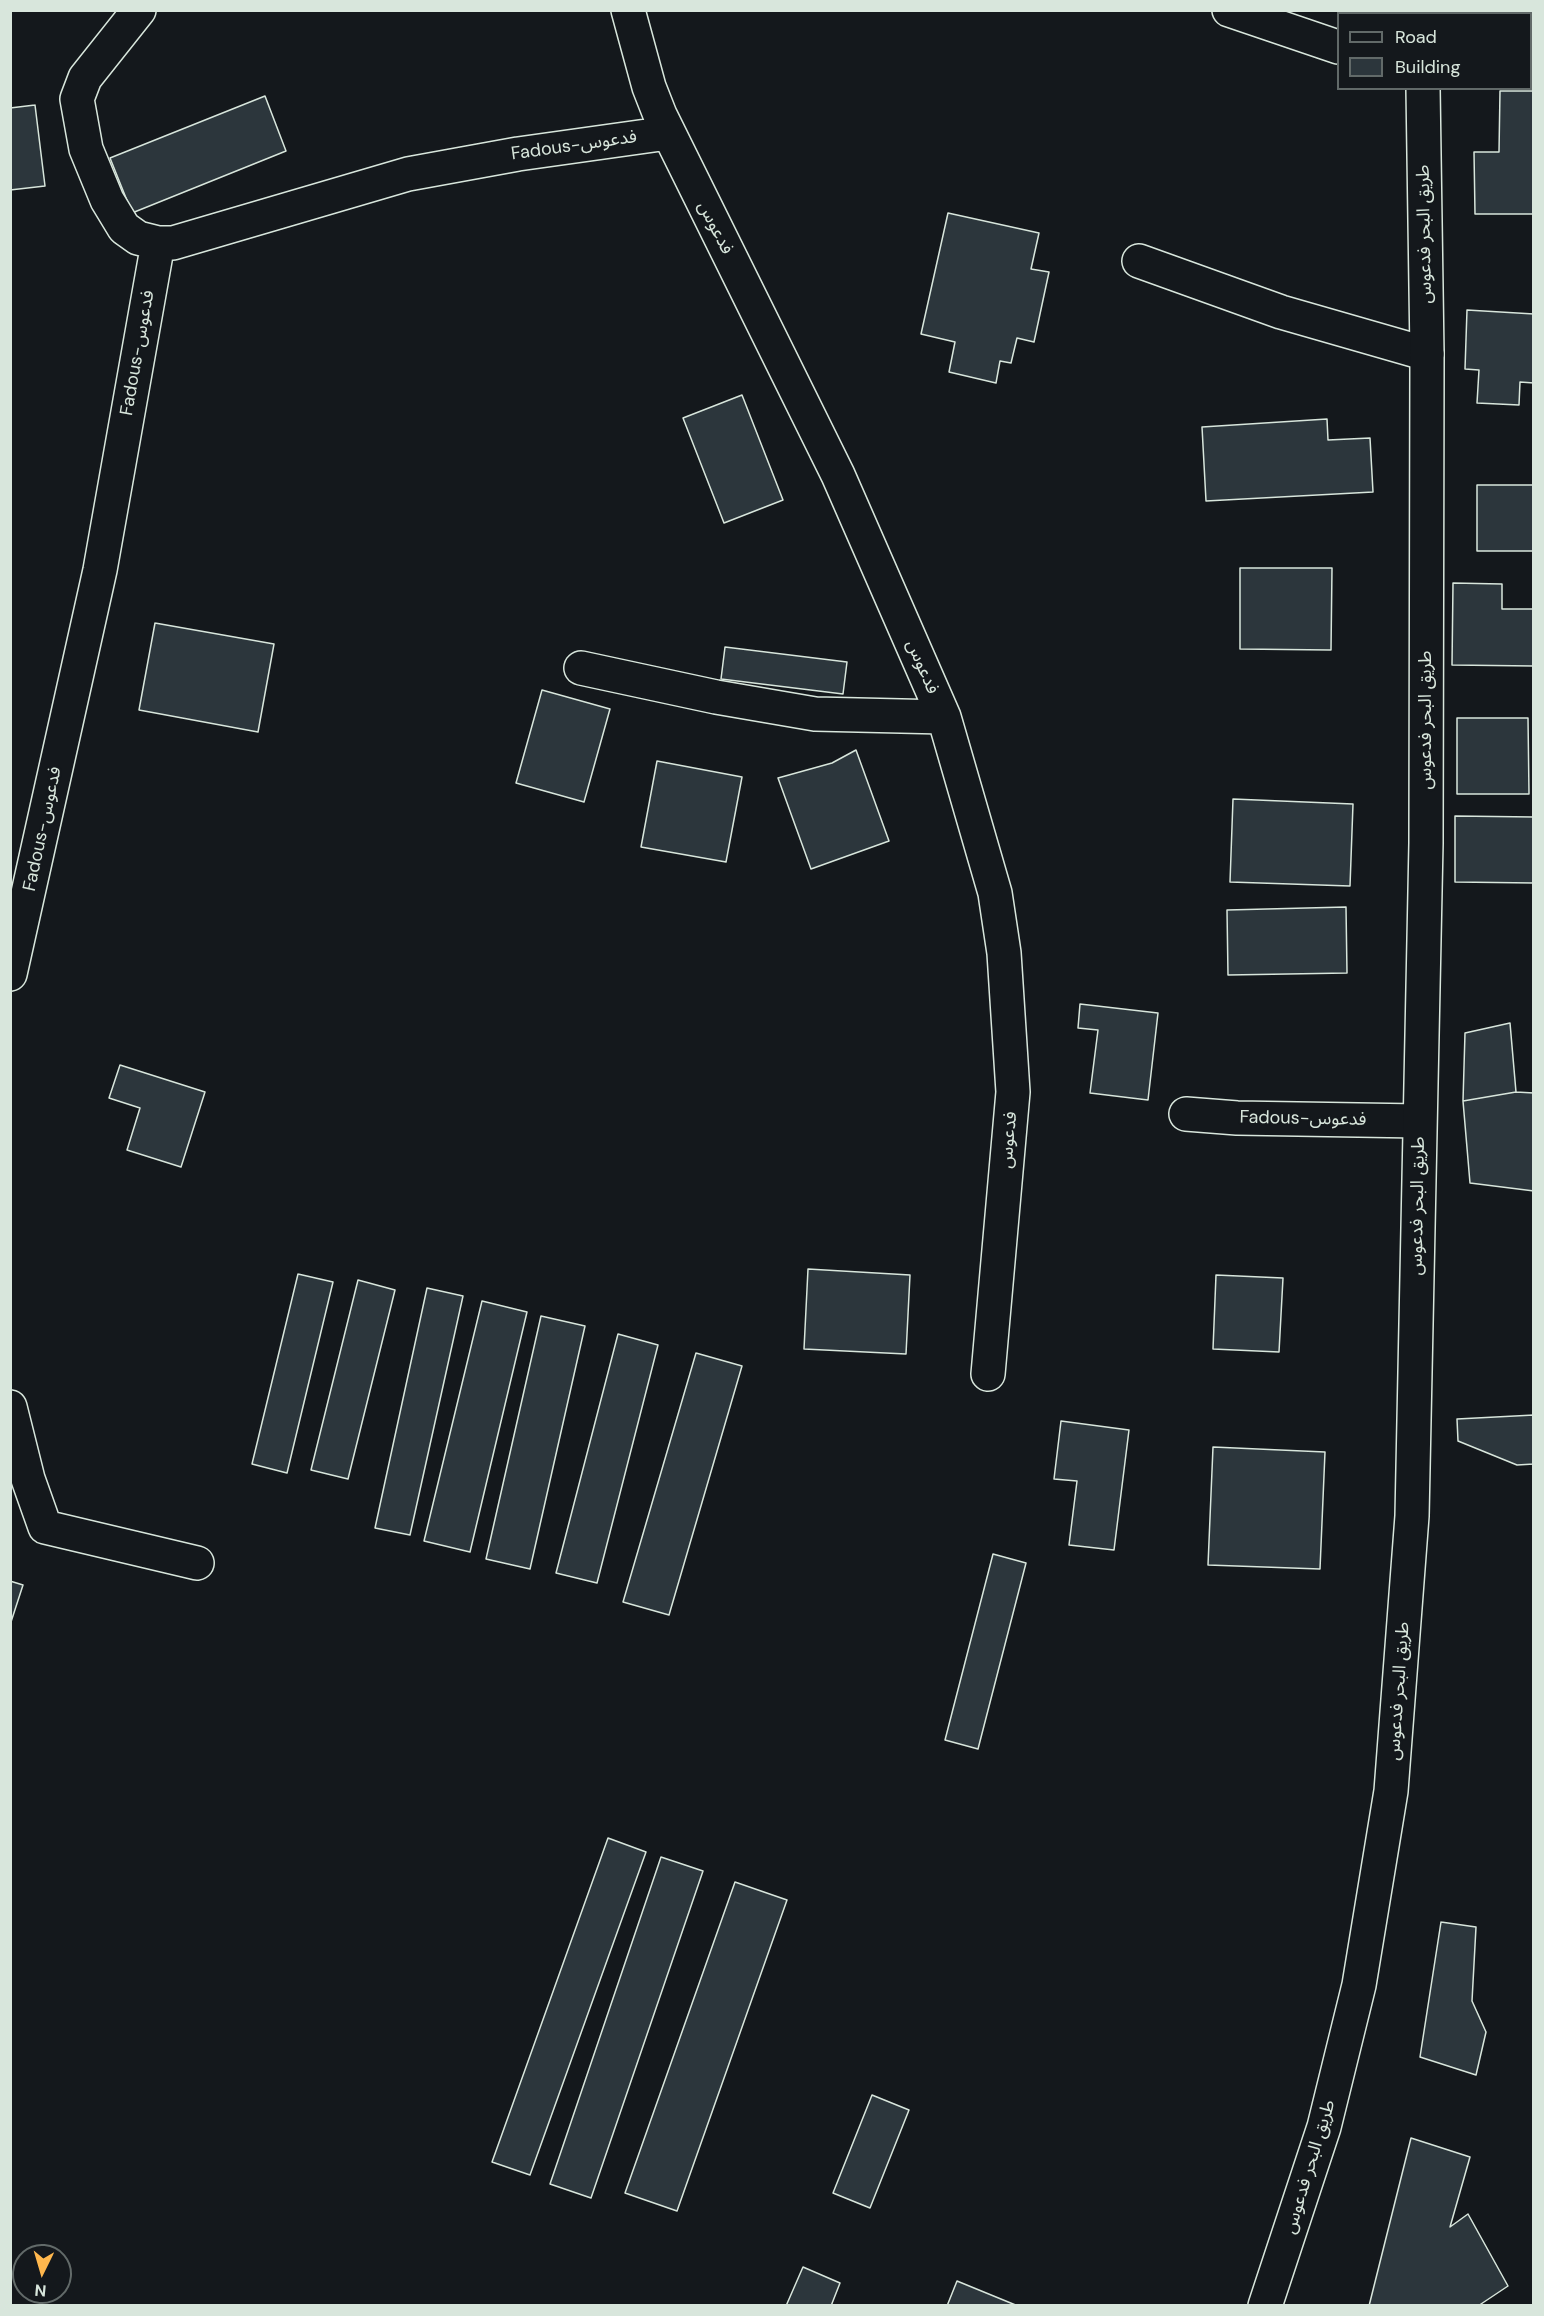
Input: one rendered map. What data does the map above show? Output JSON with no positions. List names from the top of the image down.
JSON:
{
  "streets": {
    "street": ["Fadous-فدعوس", "فدعوس", "طريق البحر فدعوس"]
  },
  "crossings": [
    ["Fadous-فدعوس", "فدعوس"],
    ["Fadous-فدعوس", "طريق البحر فدعوس"]
  ],
  "legend": ["Road", "Building"],
  "north": "bottom"
}
